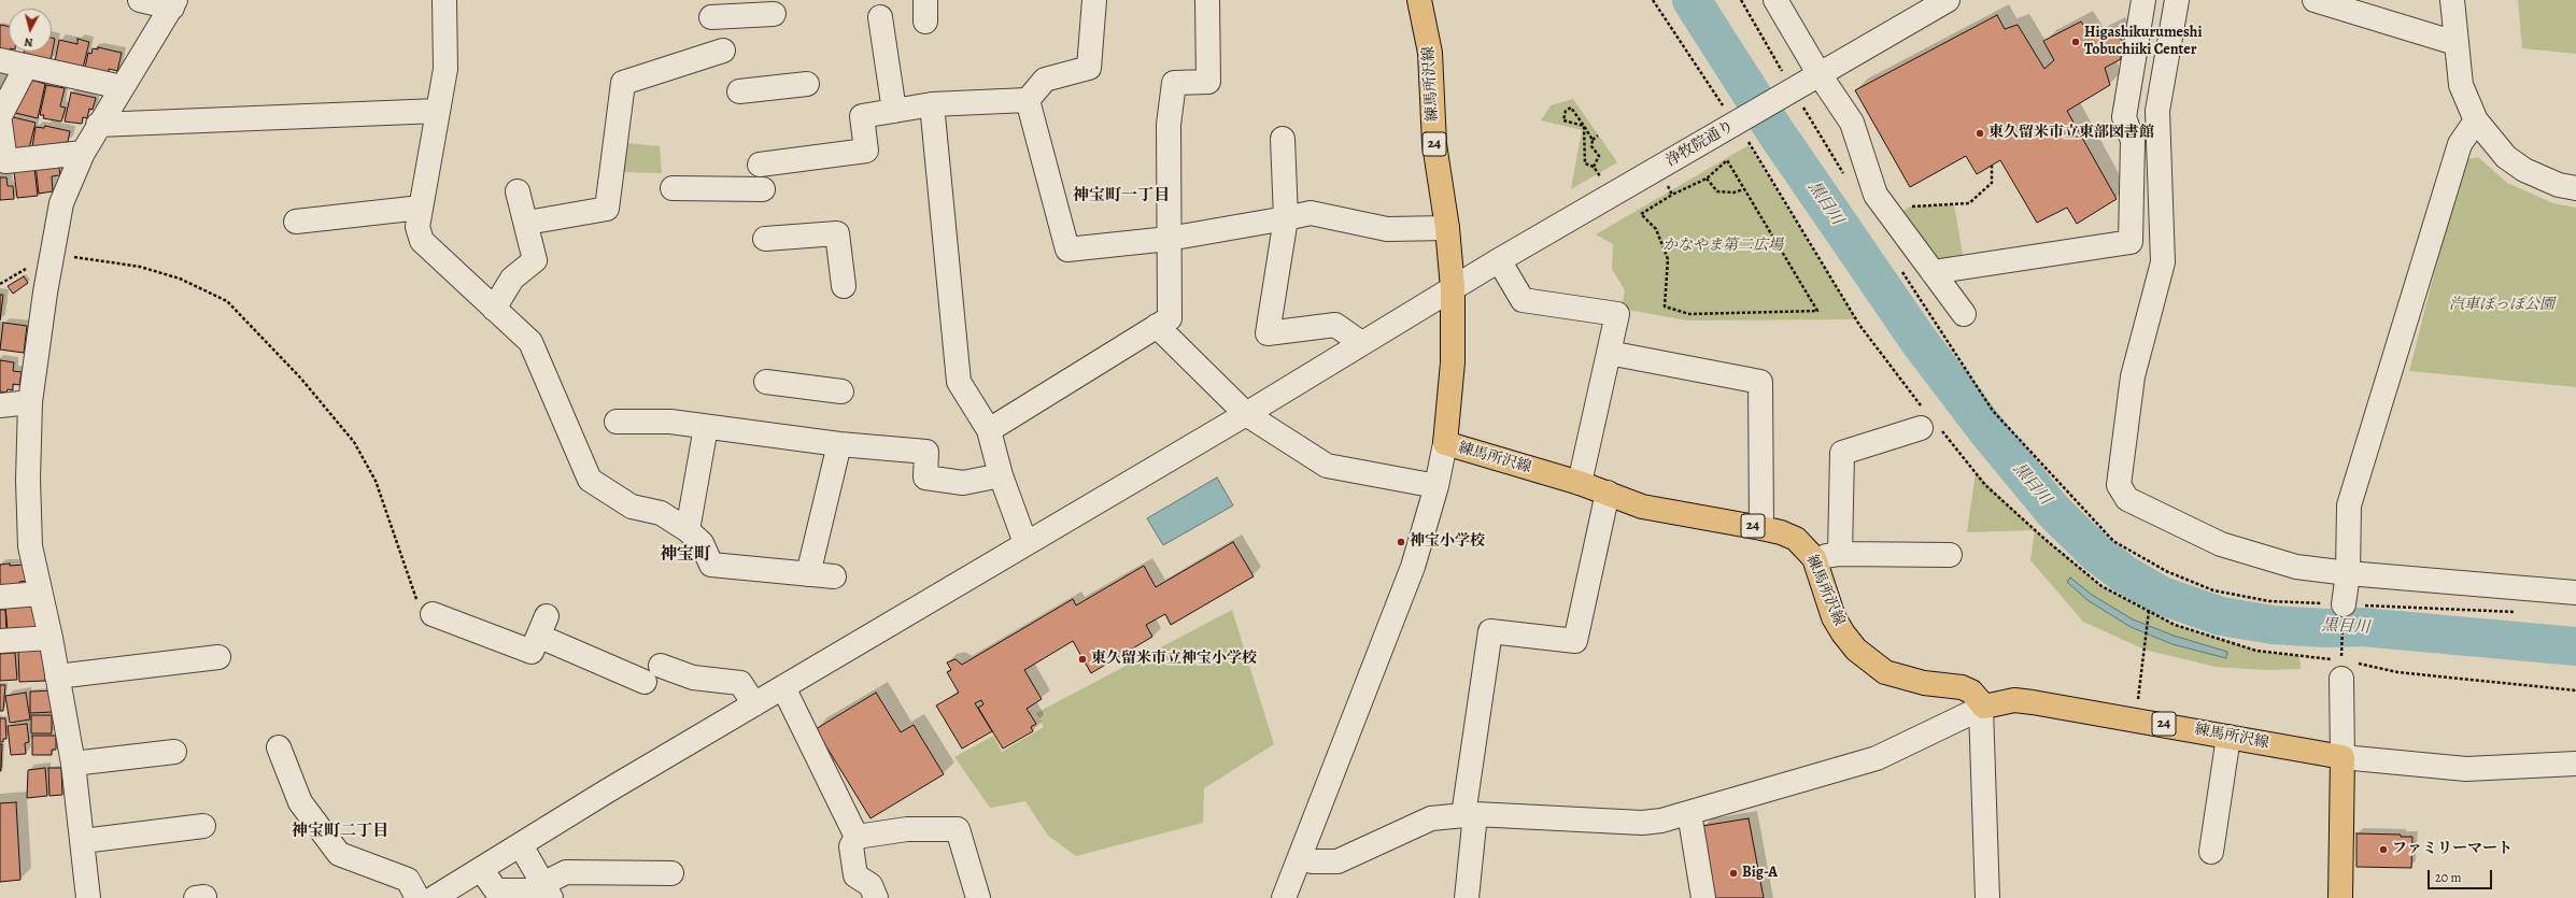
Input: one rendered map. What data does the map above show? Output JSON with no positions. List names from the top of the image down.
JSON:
{
  "streets": {
    "main road": ["練馬所沢線", "24"],
    "street": ["浄牧院通り"]
  },
  "crossings": [
    ["練馬所沢線", "浄牧院通り"]
  ],
  "districts": ["神宝町一丁目", "神宝町", "神宝町二丁目"],
  "water": ["黒目川"],
  "parks": ["かなやま第二広場", "汽車ぽっぽ公園"],
  "places": [
    "Higashikurumeshi Tobuchiiki Center",
    "東久留米市立東部図書館",
    "神宝小学校",
    "東久留米市立神宝小学校",
    "ファミリーマート",
    "Big-A"
  ],
  "scale_bar": "20 m",
  "north": "bottom"
}
